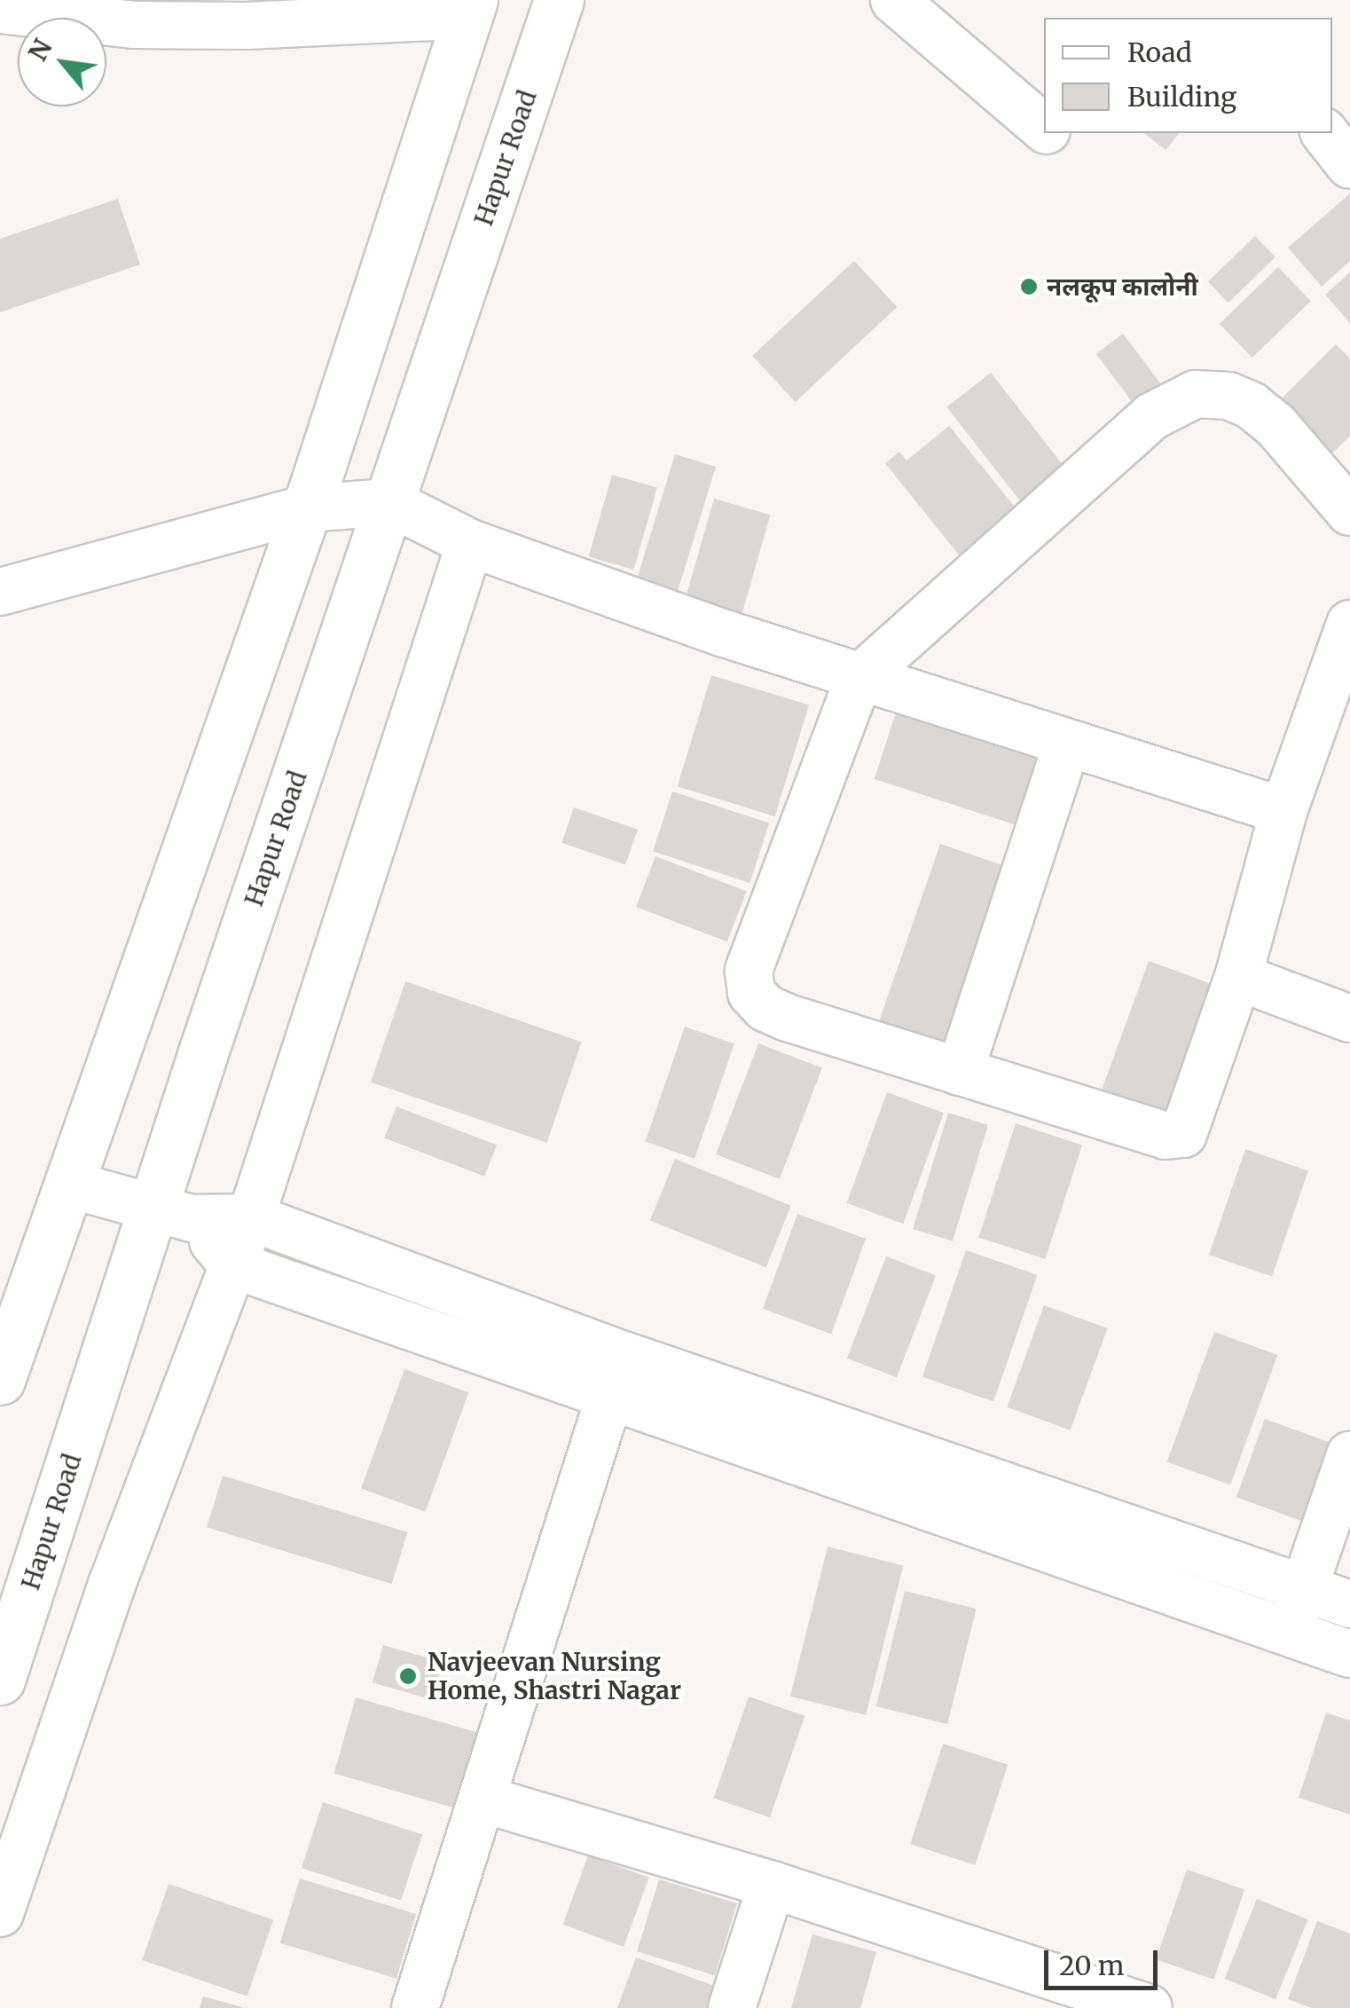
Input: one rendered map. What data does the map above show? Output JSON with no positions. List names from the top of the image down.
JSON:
{
  "streets": {
    "main road": ["Hapur Road"]
  },
  "places": ["नलकूप कालोनी", "Navjeevan Nursing Home, Shastri Nagar"],
  "legend": ["Road", "Building"],
  "scale_bar": "20 m",
  "north": "top left"
}
